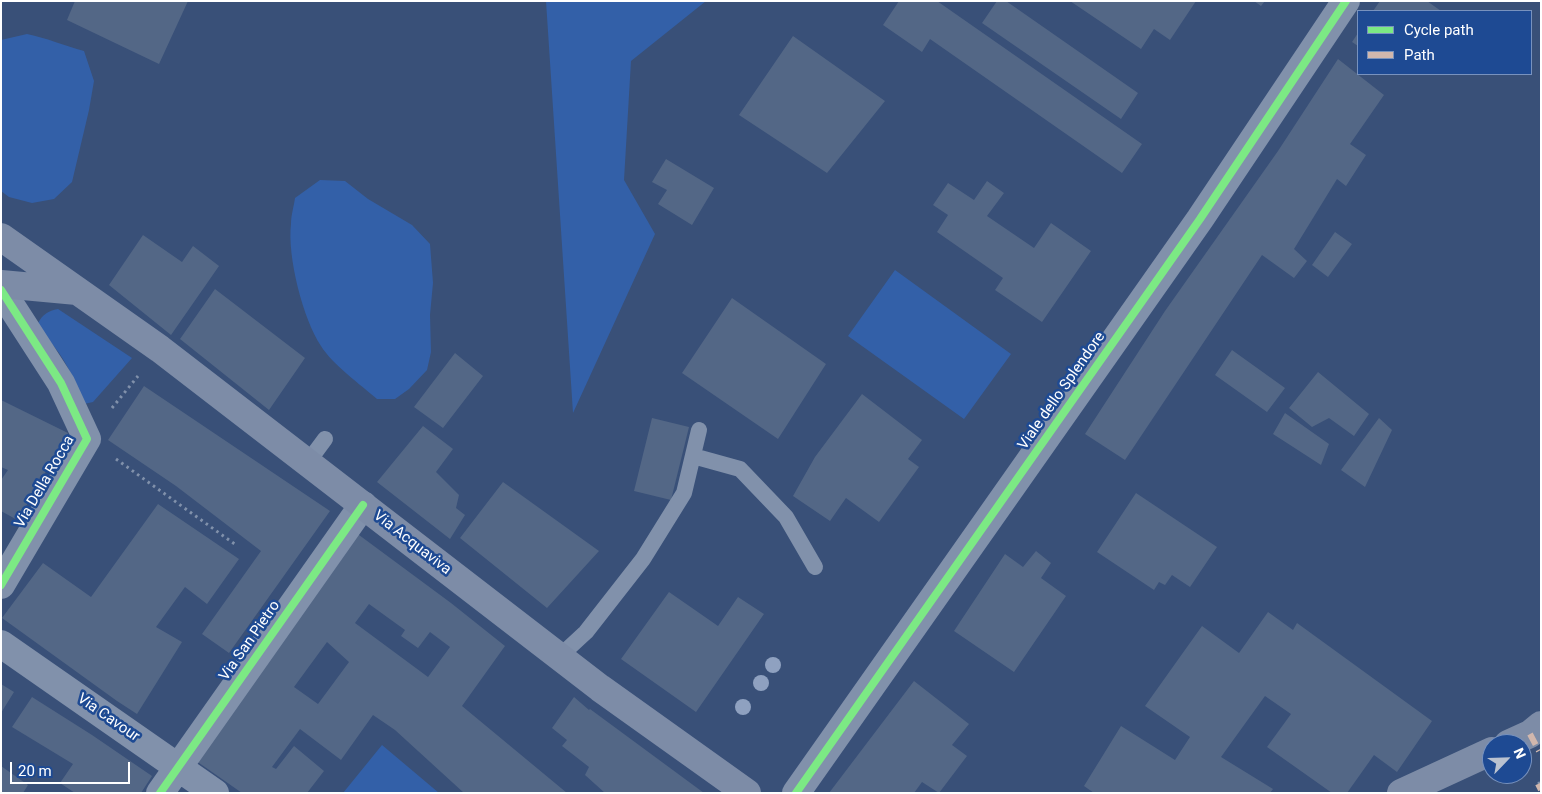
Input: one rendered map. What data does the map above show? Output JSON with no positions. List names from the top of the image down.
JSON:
{
  "streets": {
    "main road": ["Via Acquaviva"],
    "street": [
      "Viale dello Splendore",
      "Via Della Rocca",
      "Via San Pietro",
      "Via Cavour"
    ]
  },
  "crossings": [
    ["Via Acquaviva", "Via San Pietro"],
    ["Via San Pietro", "Via Cavour"]
  ],
  "legend": ["Cycle path", "Path"],
  "scale_bar": "20 m",
  "north": "top right"
}
